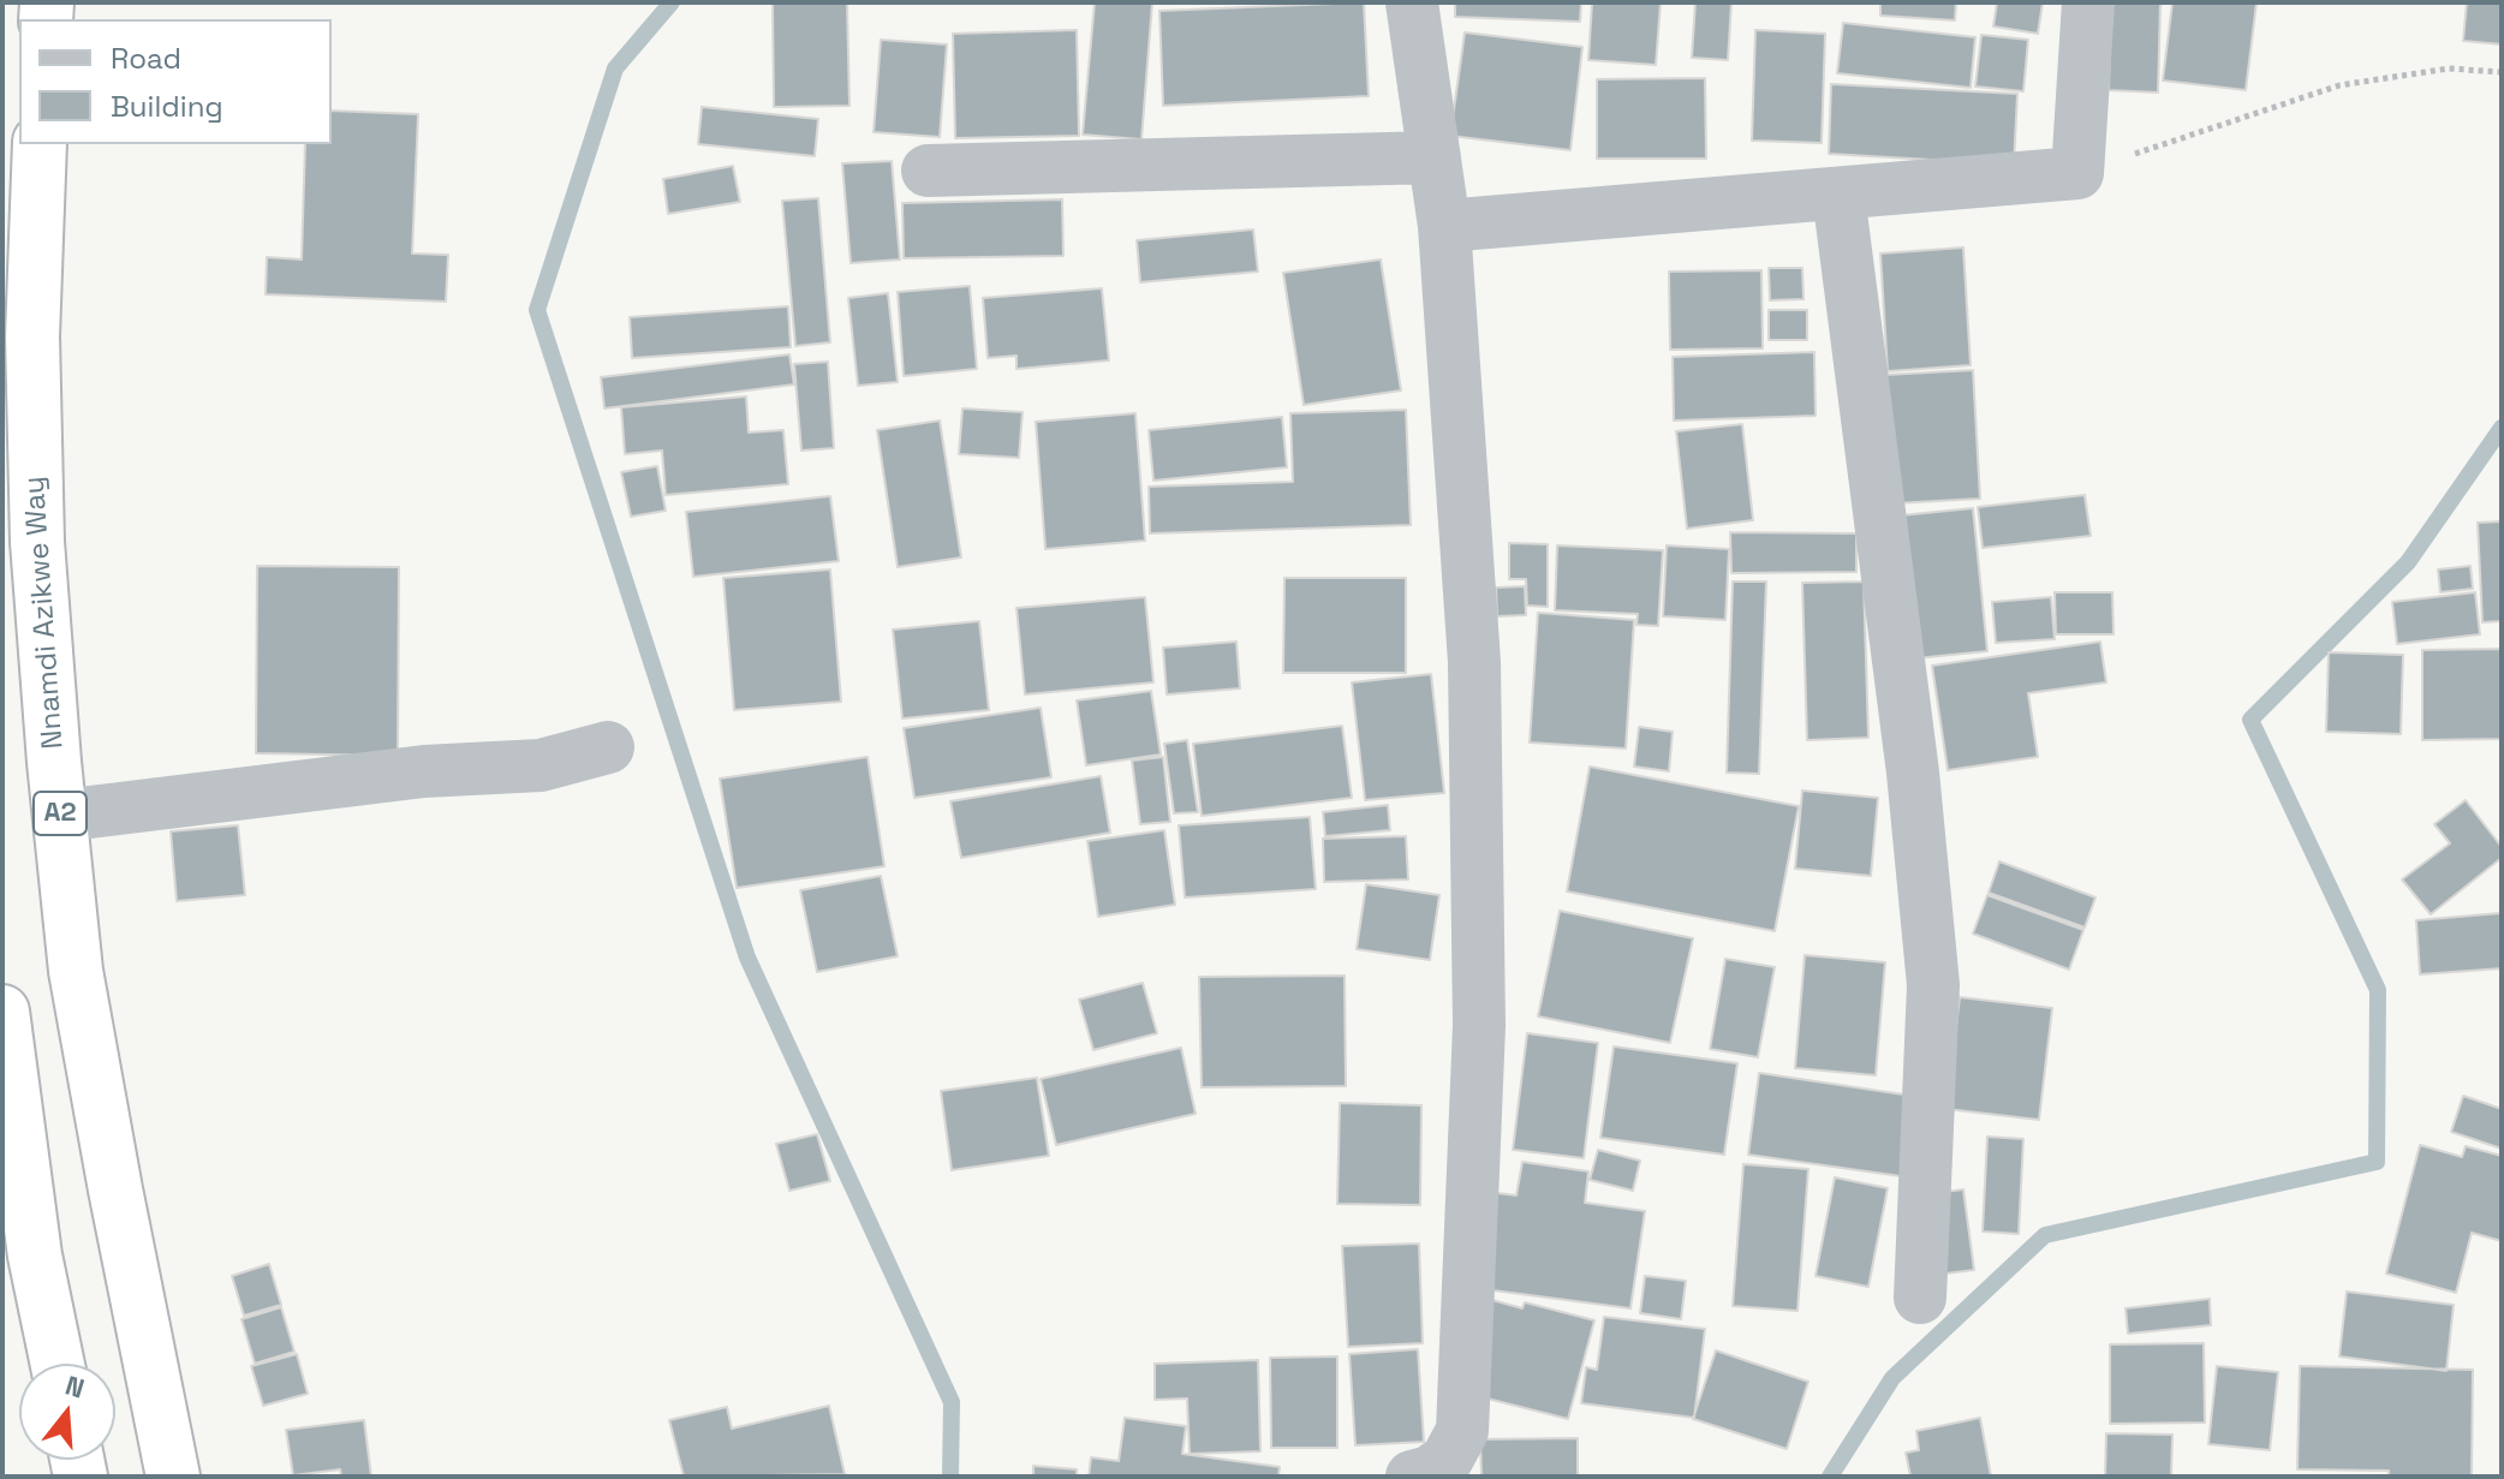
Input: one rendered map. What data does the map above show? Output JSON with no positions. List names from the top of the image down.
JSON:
{
  "streets": {
    "highway": ["Nnamdi Azikwe Way", "A2"]
  },
  "legend": ["Road", "Building"],
  "north": "top"
}
